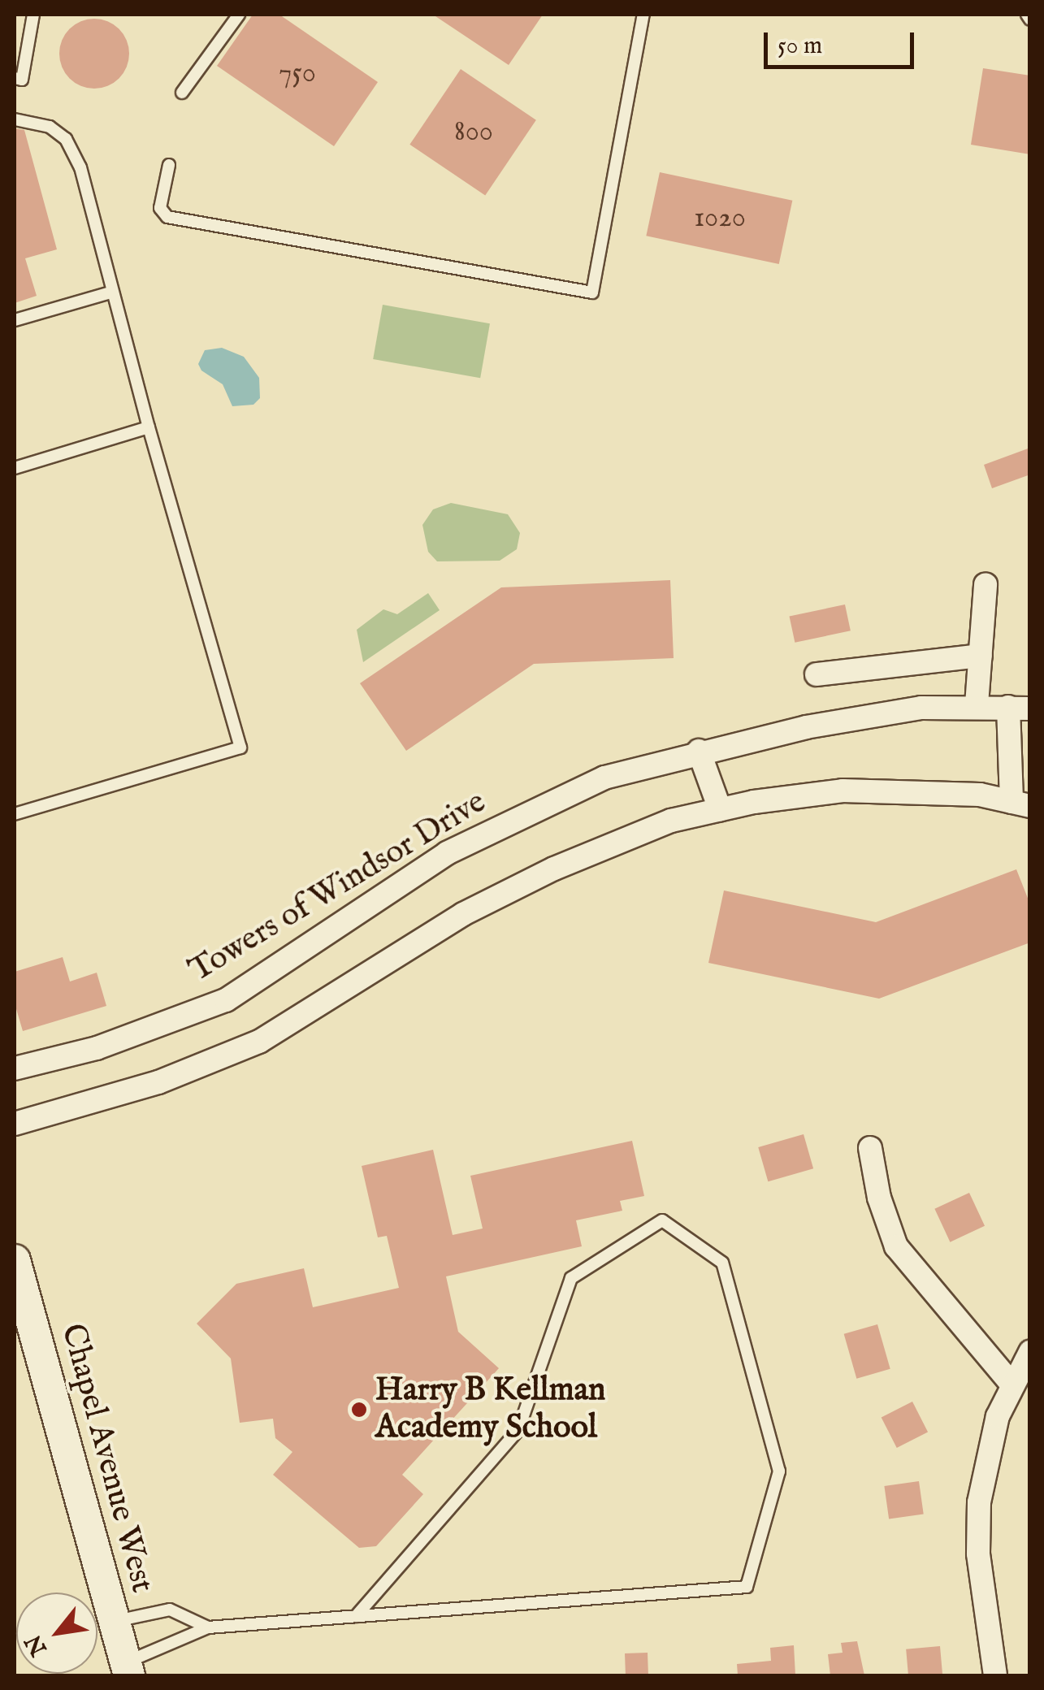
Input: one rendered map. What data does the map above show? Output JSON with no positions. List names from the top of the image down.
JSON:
{
  "streets": {
    "main road": ["Chapel Avenue West"],
    "street": ["Towers of Windsor Drive"]
  },
  "places": ["Harry B Kellman Academy School"],
  "house_numbers": ["750", "800", "1020"],
  "scale_bar": "50 m",
  "north": "bottom left"
}
